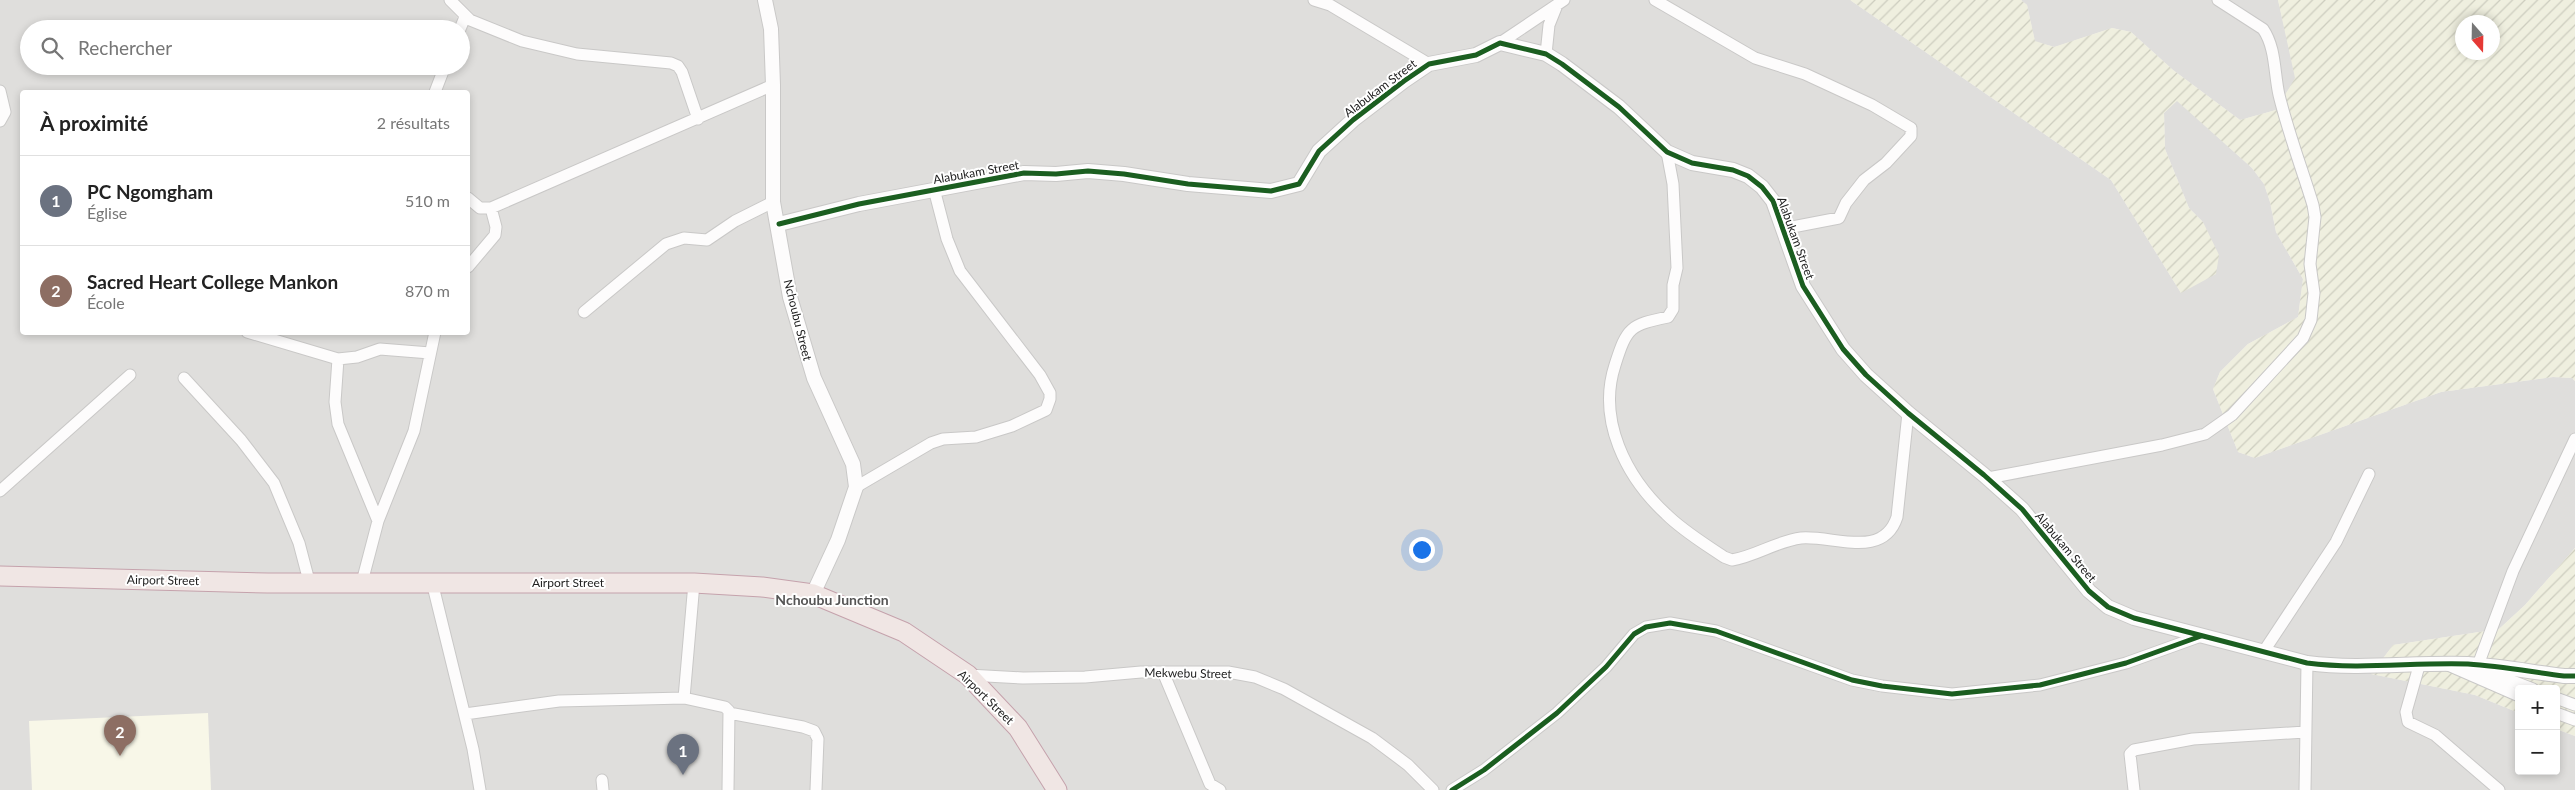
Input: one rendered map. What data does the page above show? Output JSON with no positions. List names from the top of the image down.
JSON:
{
  "streets": {
    "highway": ["Airport Street"],
    "street": ["Alabukam Street", "Nchoubu Street", "Mekwebu Street"]
  },
  "crossings": [
    ["Alabukam Street", "Nchoubu Street"],
    ["Nchoubu Street", "Airport Street"],
    ["Airport Street", "Mekwebu Street"]
  ],
  "districts": ["Nchoubu Junction"],
  "north": "bottom",
  "page": {
    "search": "Rechercher",
    "heading": ["À proximité", "2 résultats"],
    "list": [
      {
        "mark": "1",
        "name": "PC Ngomgham",
        "note": "Église",
        "value": "510 m"
      },
      {
        "mark": "2",
        "name": "Sacred Heart College Mankon",
        "note": "École",
        "value": "870 m"
      }
    ],
    "map_buttons": ["+", "−"],
    "pins": ["2", "1"]
  }
}
